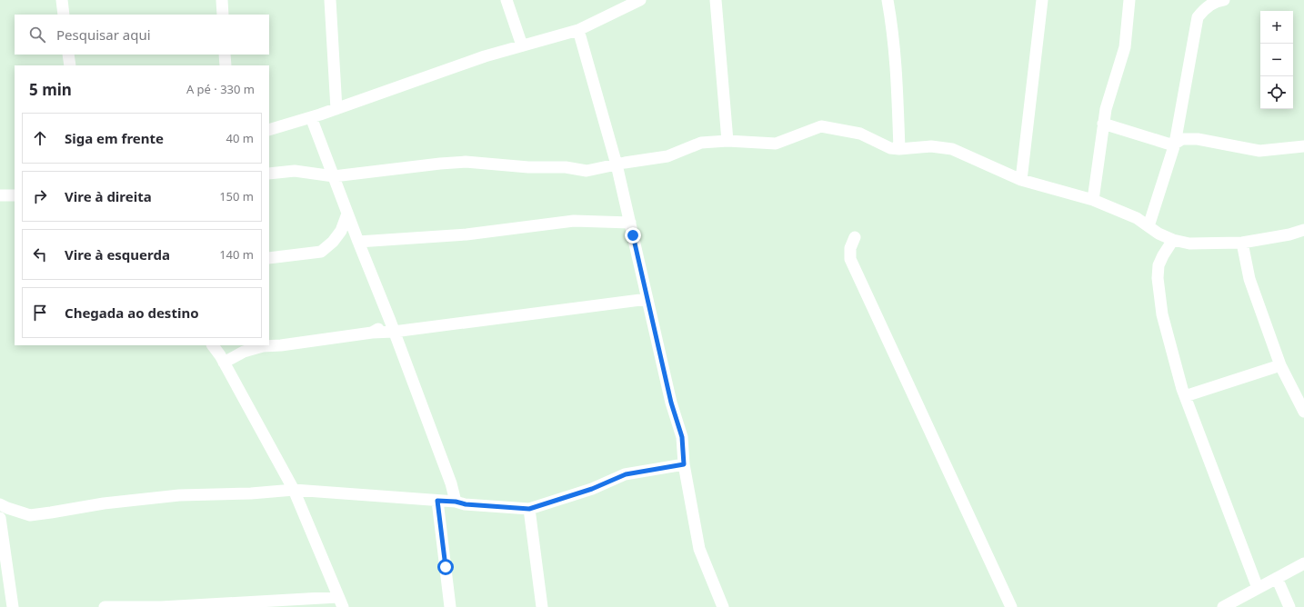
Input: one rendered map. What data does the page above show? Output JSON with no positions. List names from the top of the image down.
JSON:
{
  "page": {
    "map_buttons": ["+", "−"],
    "search": "Pesquisar aqui",
    "heading": ["5 min", "A pé · 330 m"],
    "list": [
      ["Siga em frente", "40 m"],
      ["Vire à direita", "150 m"],
      ["Vire à esquerda", "140 m"],
      "Chegada ao destino"
    ]
  }
}
